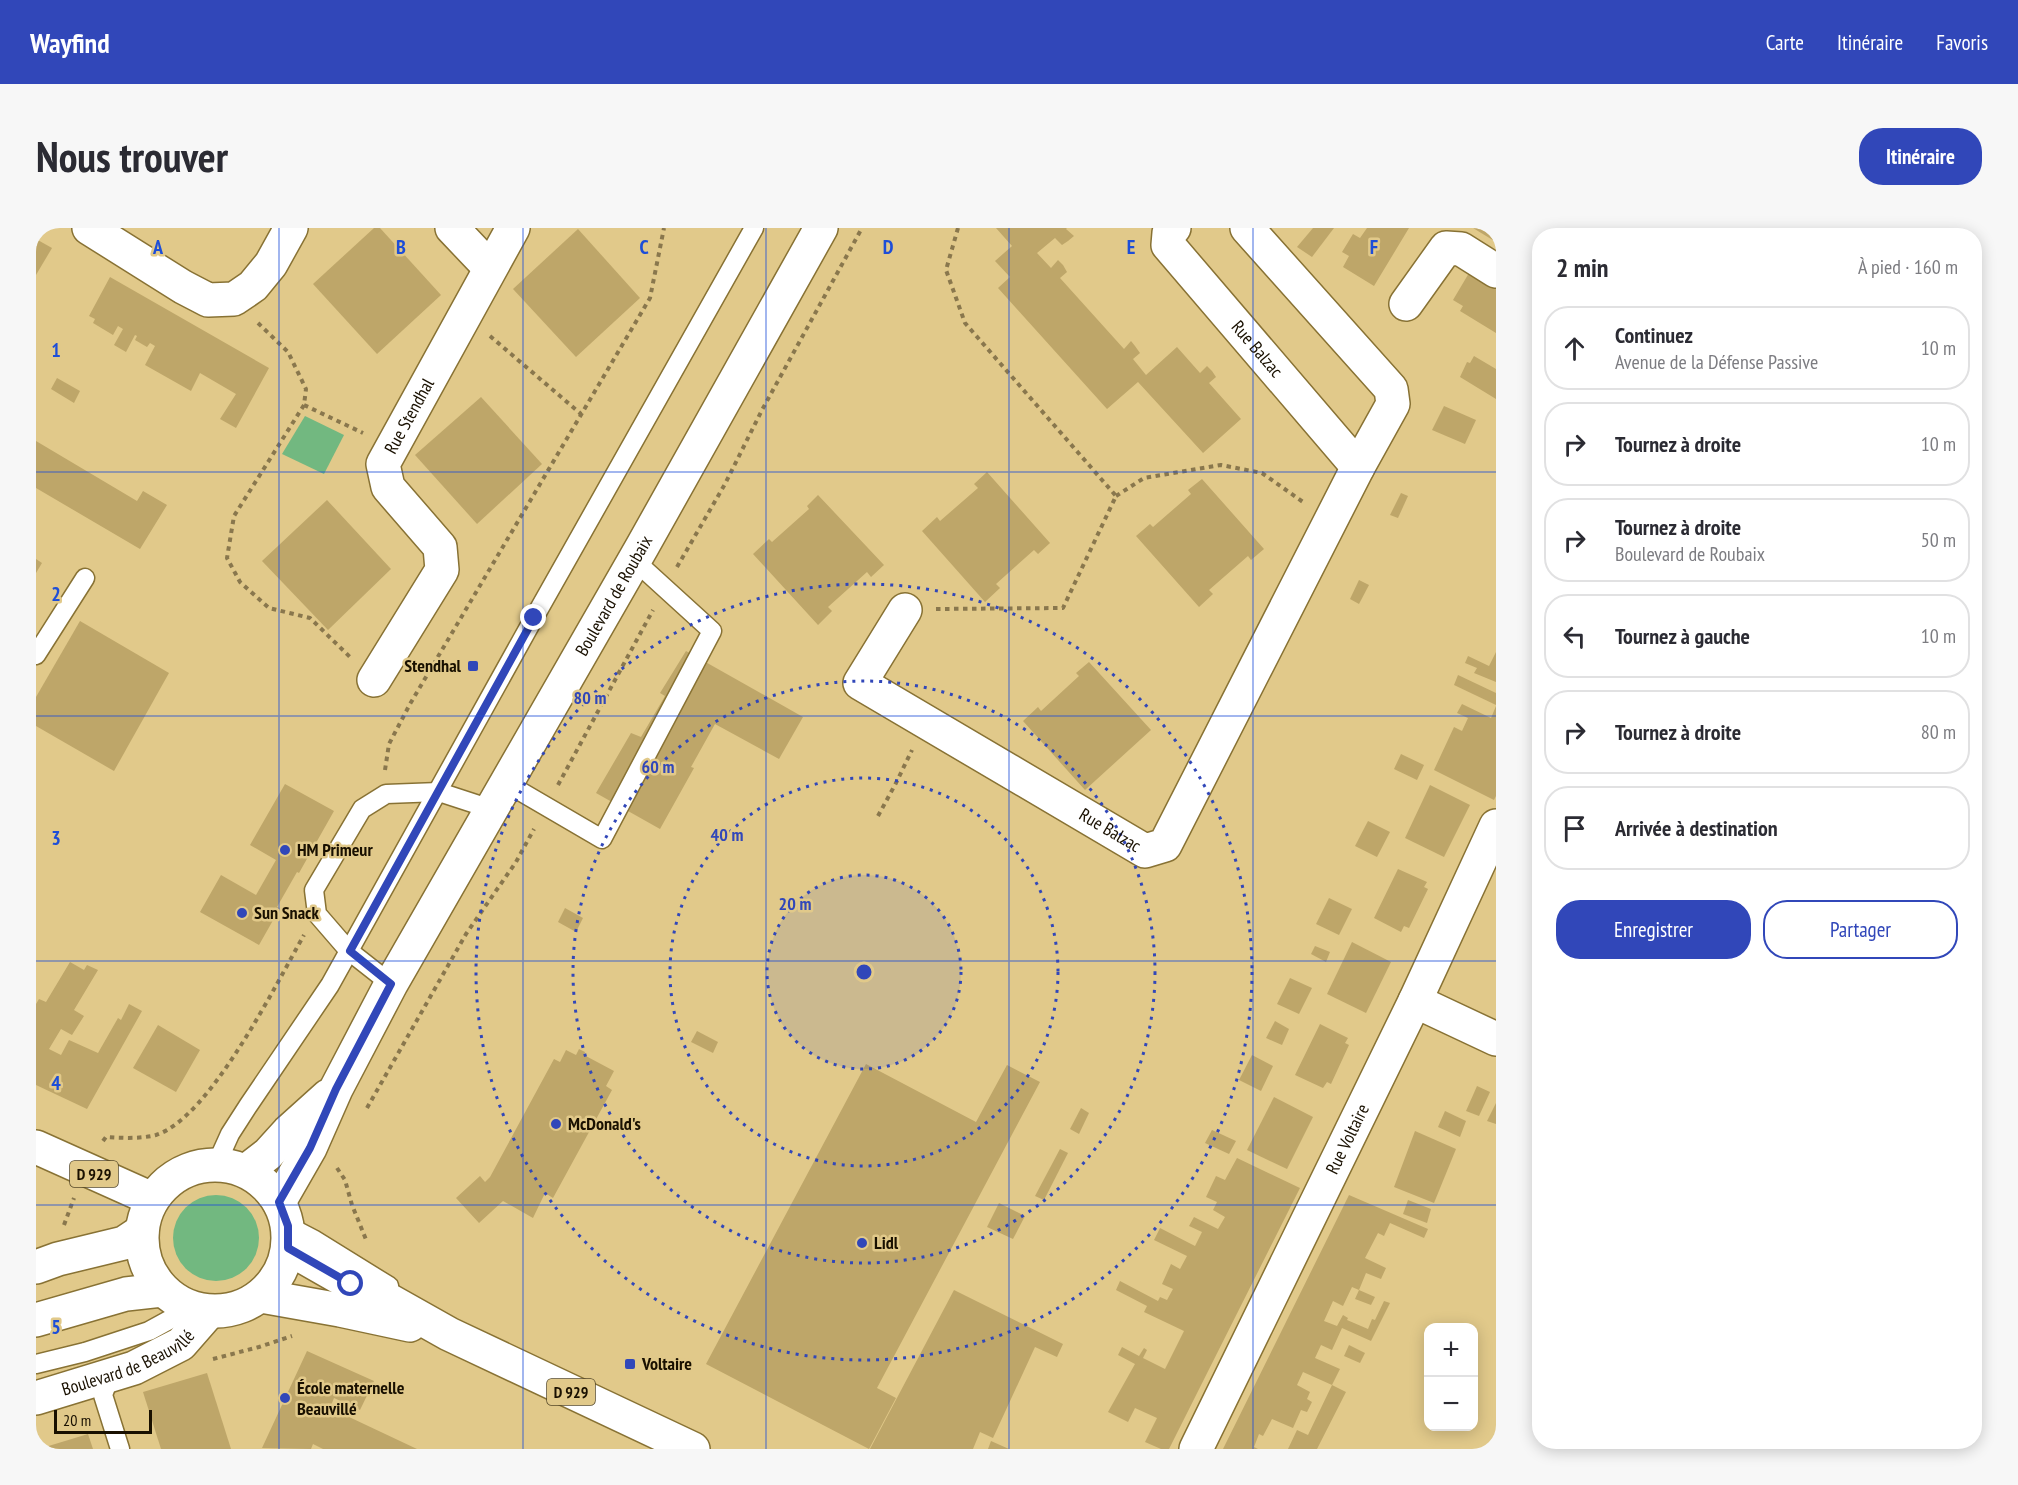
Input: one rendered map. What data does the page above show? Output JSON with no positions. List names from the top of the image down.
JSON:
{
  "streets": {
    "street": [
      "Rue Balzac",
      "Rue Stendhal",
      "Boulevard de Roubaix",
      "Rue Voltaire",
      "D 929",
      "Boulevard de Beauvillé"
    ]
  },
  "crossings": [
    ["Boulevard de Roubaix", "D 929"],
    ["Boulevard de Roubaix", "Boulevard de Beauvillé"],
    ["D 929", "Boulevard de Beauvillé"]
  ],
  "places": {
    "transit": ["Stendhal", "Voltaire"],
    "other": [
      "HM Primeur",
      "Sun Snack",
      "McDonald's",
      "Lidl",
      "École maternelle Beauvillé"
    ]
  },
  "scale_bar": "20 m",
  "page": {
    "header": "Wayfind",
    "nav": ["Carte", "Itinéraire", "Favoris"],
    "buttons": [
      "Itinéraire",
      ["Enregistrer", "Partager"]
    ],
    "title": "Nous trouver",
    "heading": ["2 min", "À pied · 160 m"],
    "list": [
      ["Continuez", "Avenue de la Défense Passive", "10 m"],
      ["Tournez à droite", "10 m"],
      ["Tournez à droite", "Boulevard de Roubaix", "50 m"],
      ["Tournez à gauche", "10 m"],
      ["Tournez à droite", "80 m"],
      "Arrivée à destination"
    ],
    "map_buttons": ["+", "−"],
    "scale": "20 m"
  },
  "grid": {
    "columns": [
      "A",
      "B",
      "C",
      "D",
      "E",
      "F"
    ],
    "rows": [
      "1",
      "2",
      "3",
      "4",
      "5"
    ]
  },
  "rings": [
    "80 m",
    "60 m",
    "40 m",
    "20 m"
  ]
}
